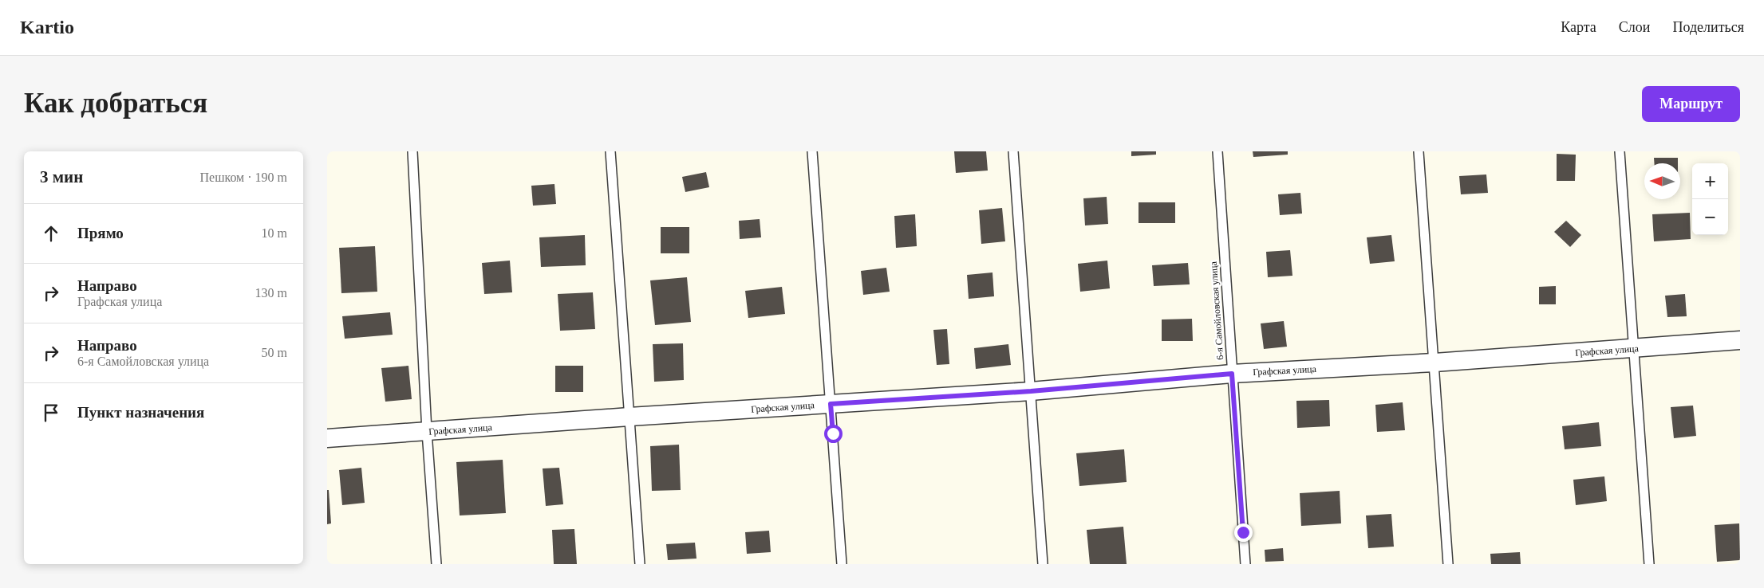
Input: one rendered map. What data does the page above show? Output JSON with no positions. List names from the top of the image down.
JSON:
{
  "streets": {
    "street": ["Графская улица"],
    "lane": ["6-я Самойловская улица"]
  },
  "crossings": [
    ["6-я Самойловская улица", "Графская улица"]
  ],
  "north": "left",
  "page": {
    "header": "Kartio",
    "nav": ["Карта", "Слои", "Поделиться"],
    "buttons": "Маршрут",
    "title": "Как добраться",
    "heading": ["3 мин", "Пешком · 190 m"],
    "map_buttons": ["+", "−"],
    "list": [
      ["Прямо", "10 m"],
      ["Направо", "Графская улица", "130 m"],
      ["Направо", "6-я Самойловская улица", "50 m"],
      "Пункт назначения"
    ]
  }
}
